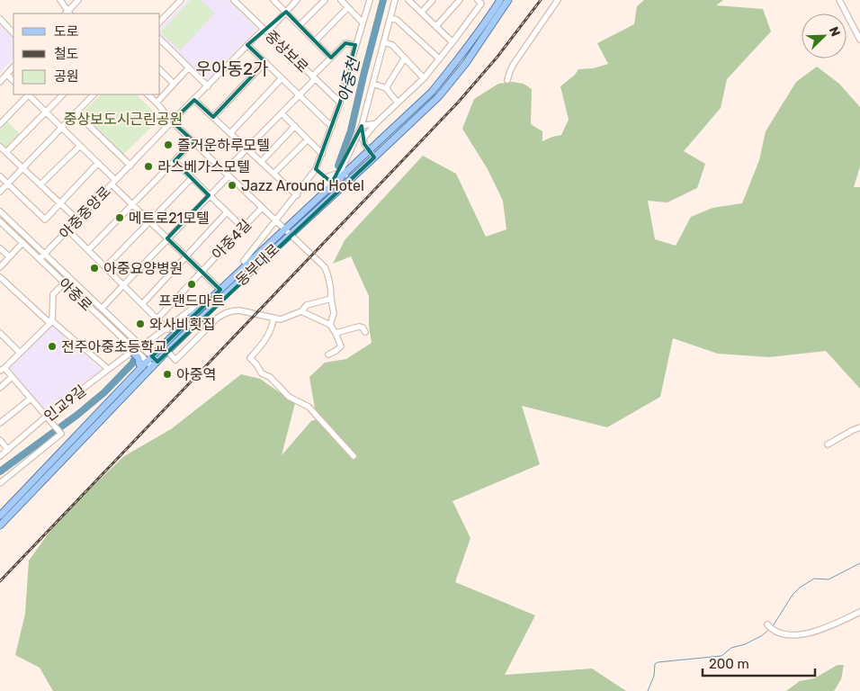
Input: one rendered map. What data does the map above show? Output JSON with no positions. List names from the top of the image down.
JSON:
{
  "streets": {
    "main road": ["동부대로"],
    "street": [
      "중상보로",
      "아중중앙로",
      "아중4길",
      "아중로",
      "인교9길"
    ]
  },
  "crossings": [
    ["중상보로", "아중중앙로"],
    ["아중중앙로", "아중4길"],
    ["아중중앙로", "아중로"],
    ["아중4길", "동부대로"],
    ["아중4길", "아중로"],
    ["동부대로", "아중로"],
    ["아중로", "인교9길"]
  ],
  "districts": ["우아동2가"],
  "water": ["아중천"],
  "parks": ["중상보도시근린공원"],
  "places": [
    "즐거운하루모텔",
    "라스베가스모텔",
    "Jazz Around Hotel",
    "메트로21모텔",
    "아중요양병원",
    "프랜드마트",
    "와사비횟집",
    "전주아중초등학교",
    "아중역"
  ],
  "legend": ["도로", "철도", "공원"],
  "scale_bar": "200 m",
  "north": "top right"
}
